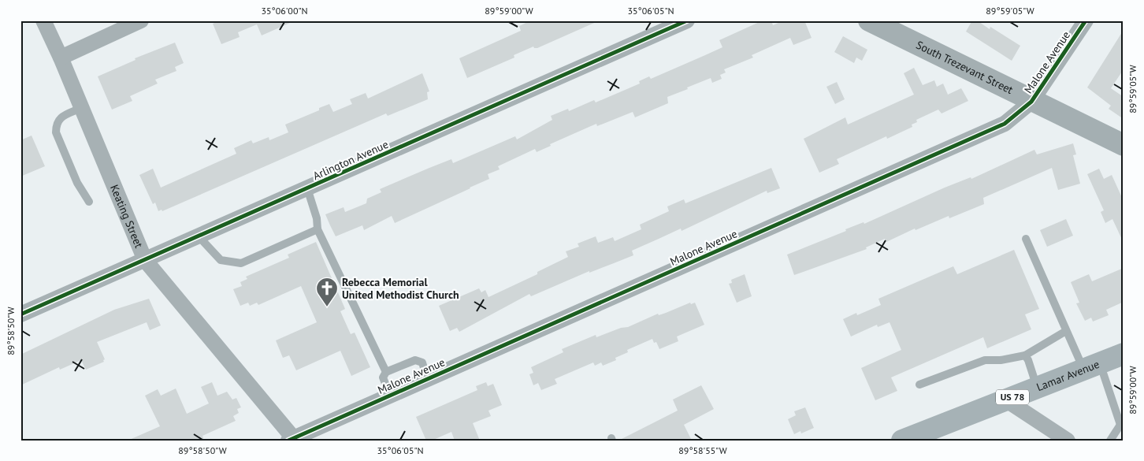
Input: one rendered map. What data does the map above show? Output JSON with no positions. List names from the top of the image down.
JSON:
{
  "streets": {
    "main road": ["Lamar Avenue", "US 78"],
    "street": [
      "Malone Avenue",
      "South Trezevant Street",
      "Arlington Avenue",
      "Keating Street"
    ]
  },
  "crossings": [
    ["Malone Avenue", "South Trezevant Street"],
    ["Malone Avenue", "Keating Street"],
    ["Arlington Avenue", "Keating Street"]
  ],
  "places": {
    "church": ["Rebecca Memorial United Methodist Church"]
  },
  "coordinates": [
    "35°06'00\"N",
    "89°59'00\"W",
    "35°06'05\"N",
    "89°59'05\"W",
    "89°58'50\"W",
    "89°58'55\"W"
  ]
}
